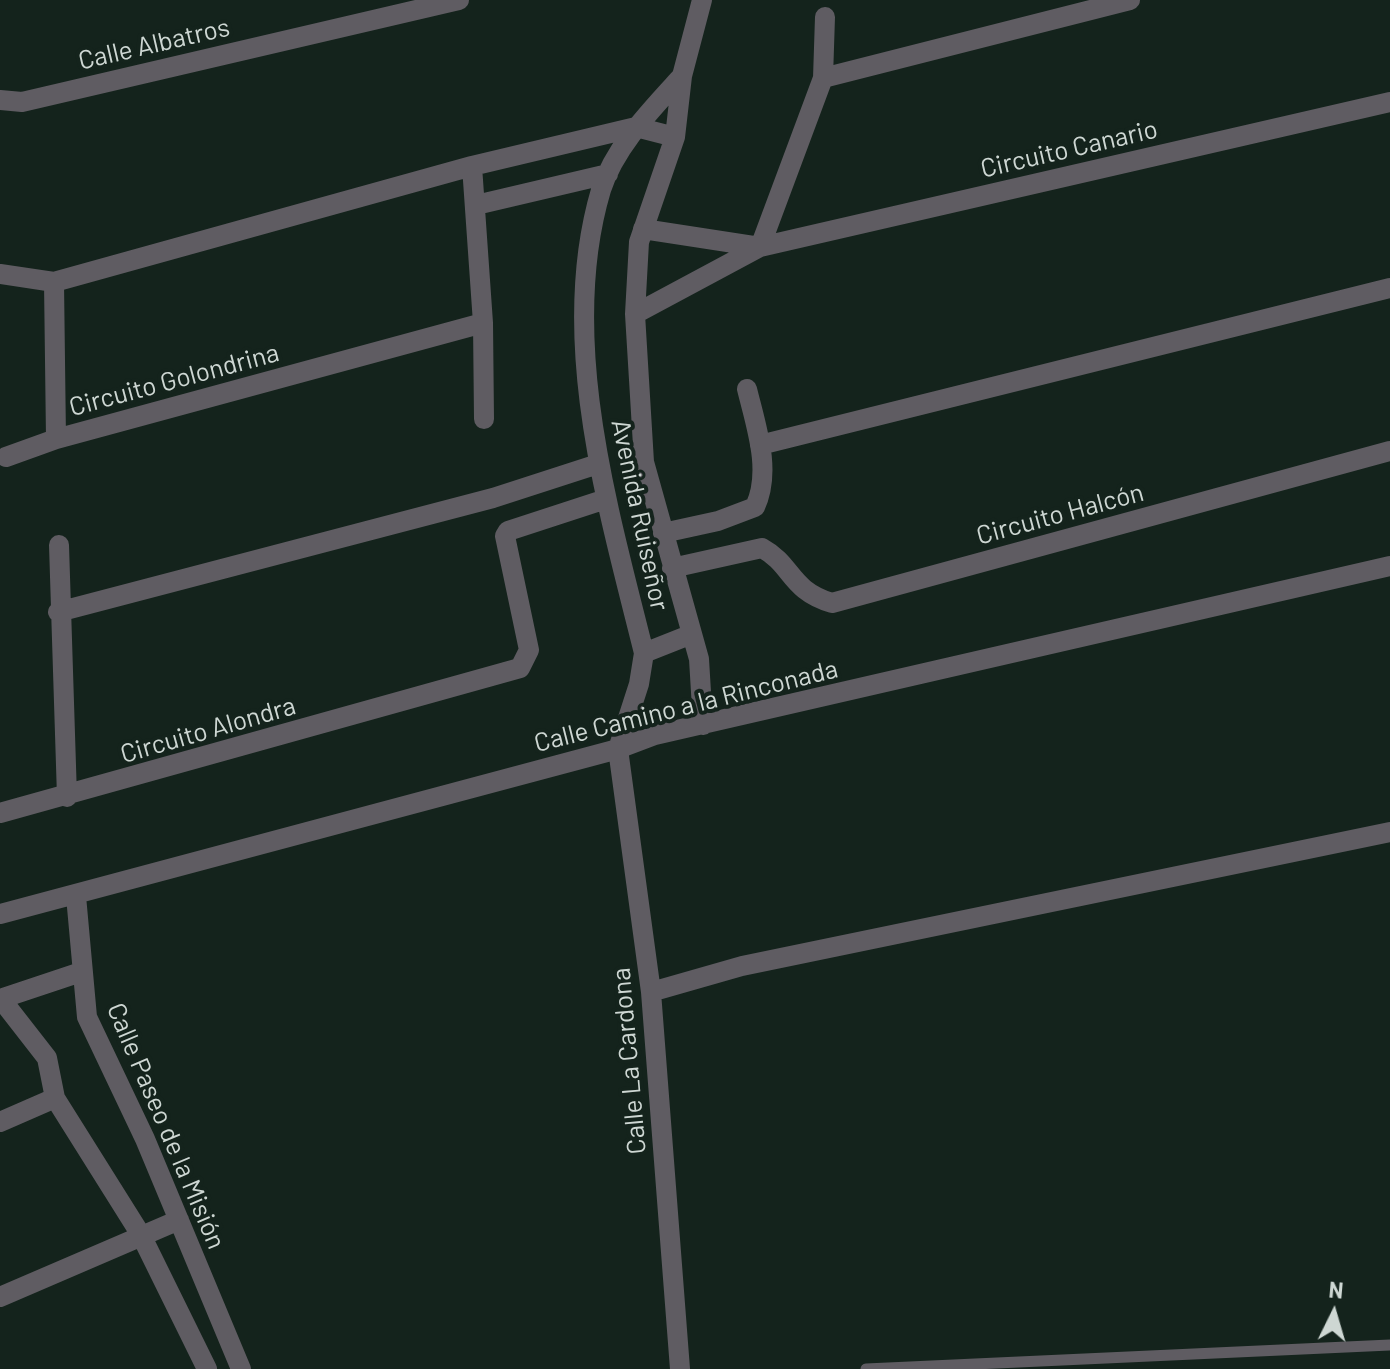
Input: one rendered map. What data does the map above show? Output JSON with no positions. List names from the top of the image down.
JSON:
{
  "streets": {
    "street": [
      "Calle Albatros",
      "Circuito Canario",
      "Circuito Golondrina",
      "Circuito Halcón",
      "Avenida Ruiseñor",
      "Calle Camino a la Rinconada",
      "Circuito Alondra",
      "Calle La Cardona",
      "Calle Paseo de la Misión"
    ]
  },
  "crossings": [
    ["Circuito Canario", "Avenida Ruiseñor"],
    ["Circuito Halcón", "Avenida Ruiseñor"],
    ["Avenida Ruiseñor", "Calle Camino a la Rinconada"],
    ["Avenida Ruiseñor", "Circuito Alondra"],
    ["Avenida Ruiseñor", "Calle La Cardona"],
    ["Calle Camino a la Rinconada", "Calle La Cardona"],
    ["Calle Camino a la Rinconada", "Calle Paseo de la Misión"]
  ],
  "north": "top"
}
